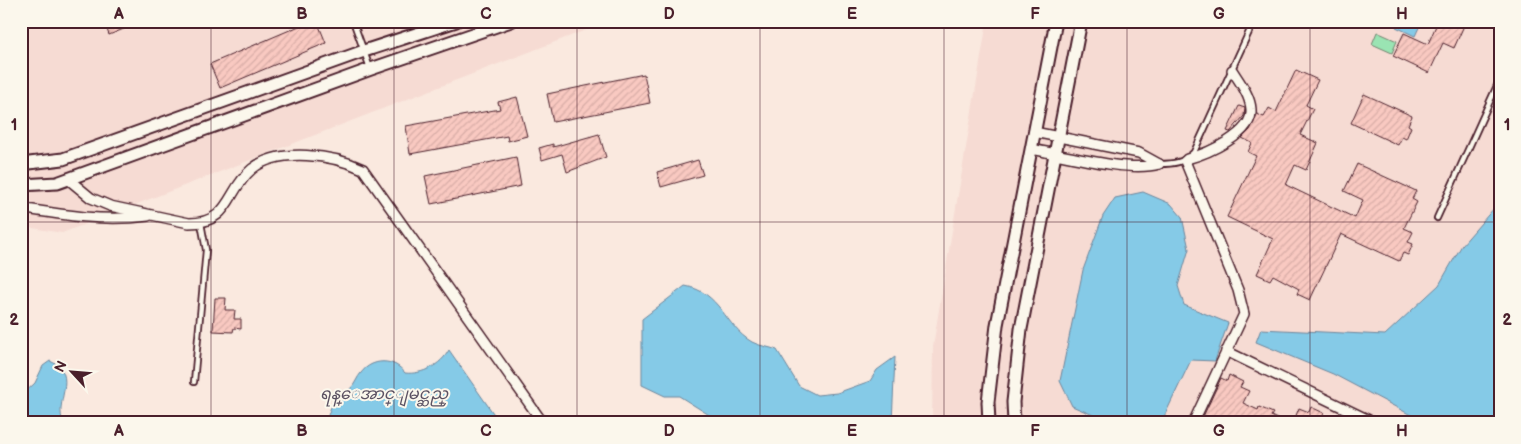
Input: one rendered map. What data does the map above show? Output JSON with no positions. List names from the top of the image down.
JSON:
{
  "water": ["ရန္ေအာင္ျမင္ဆည္"],
  "north": "top left",
  "grid": {
    "columns": [
      "A",
      "B",
      "C",
      "D",
      "E",
      "F",
      "G",
      "H"
    ],
    "rows": ["1", "2"]
  }
}
